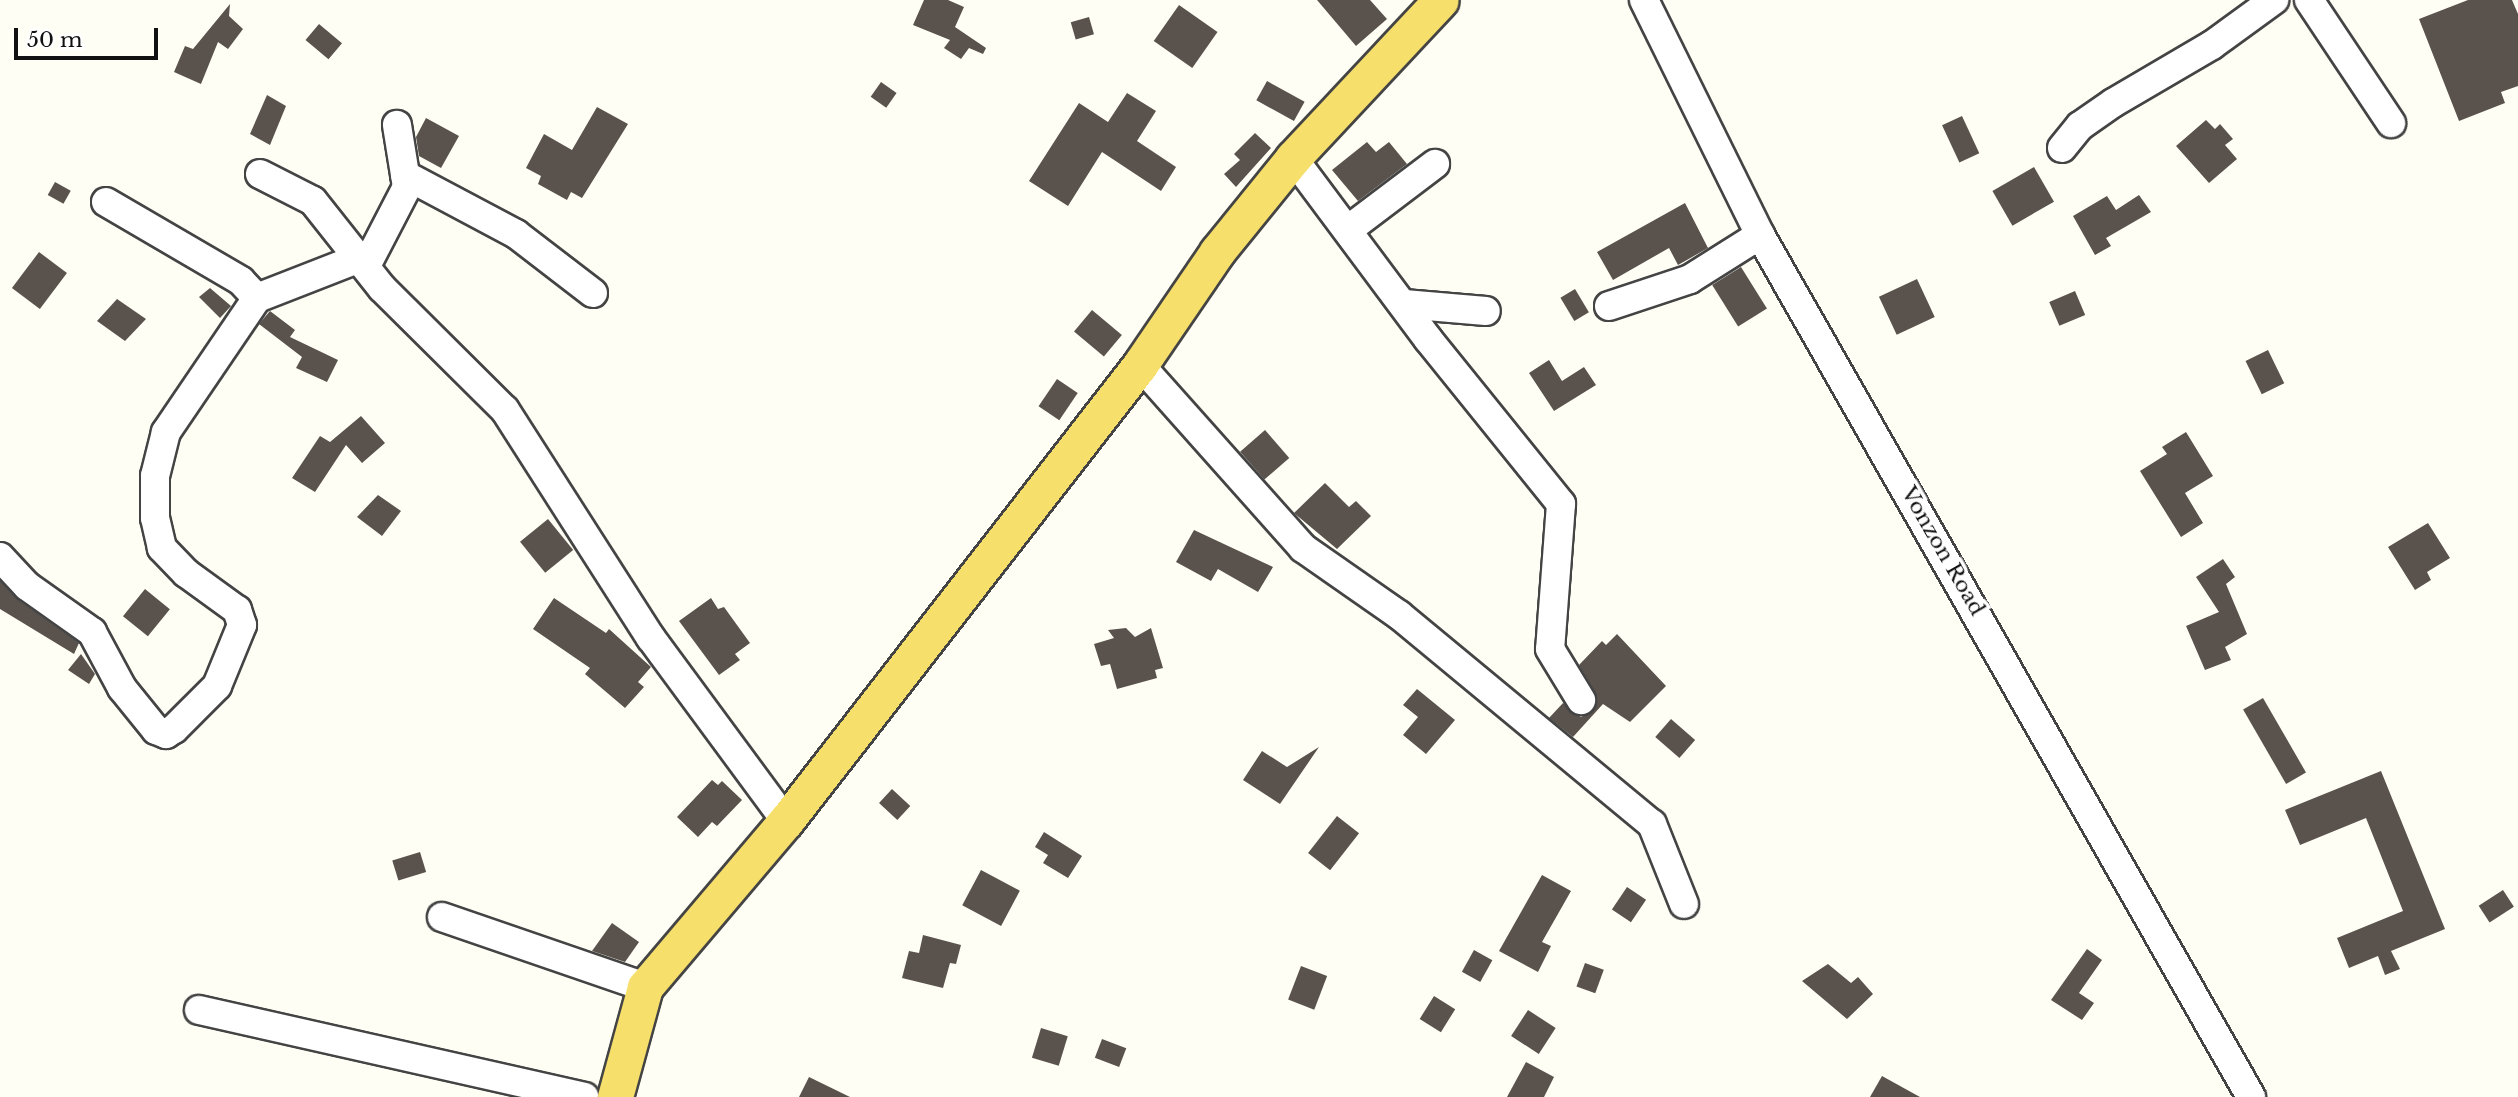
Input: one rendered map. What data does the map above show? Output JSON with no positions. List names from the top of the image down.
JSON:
{
  "streets": {
    "street": ["Vonzon Road"]
  },
  "scale_bar": "50 m"
}
